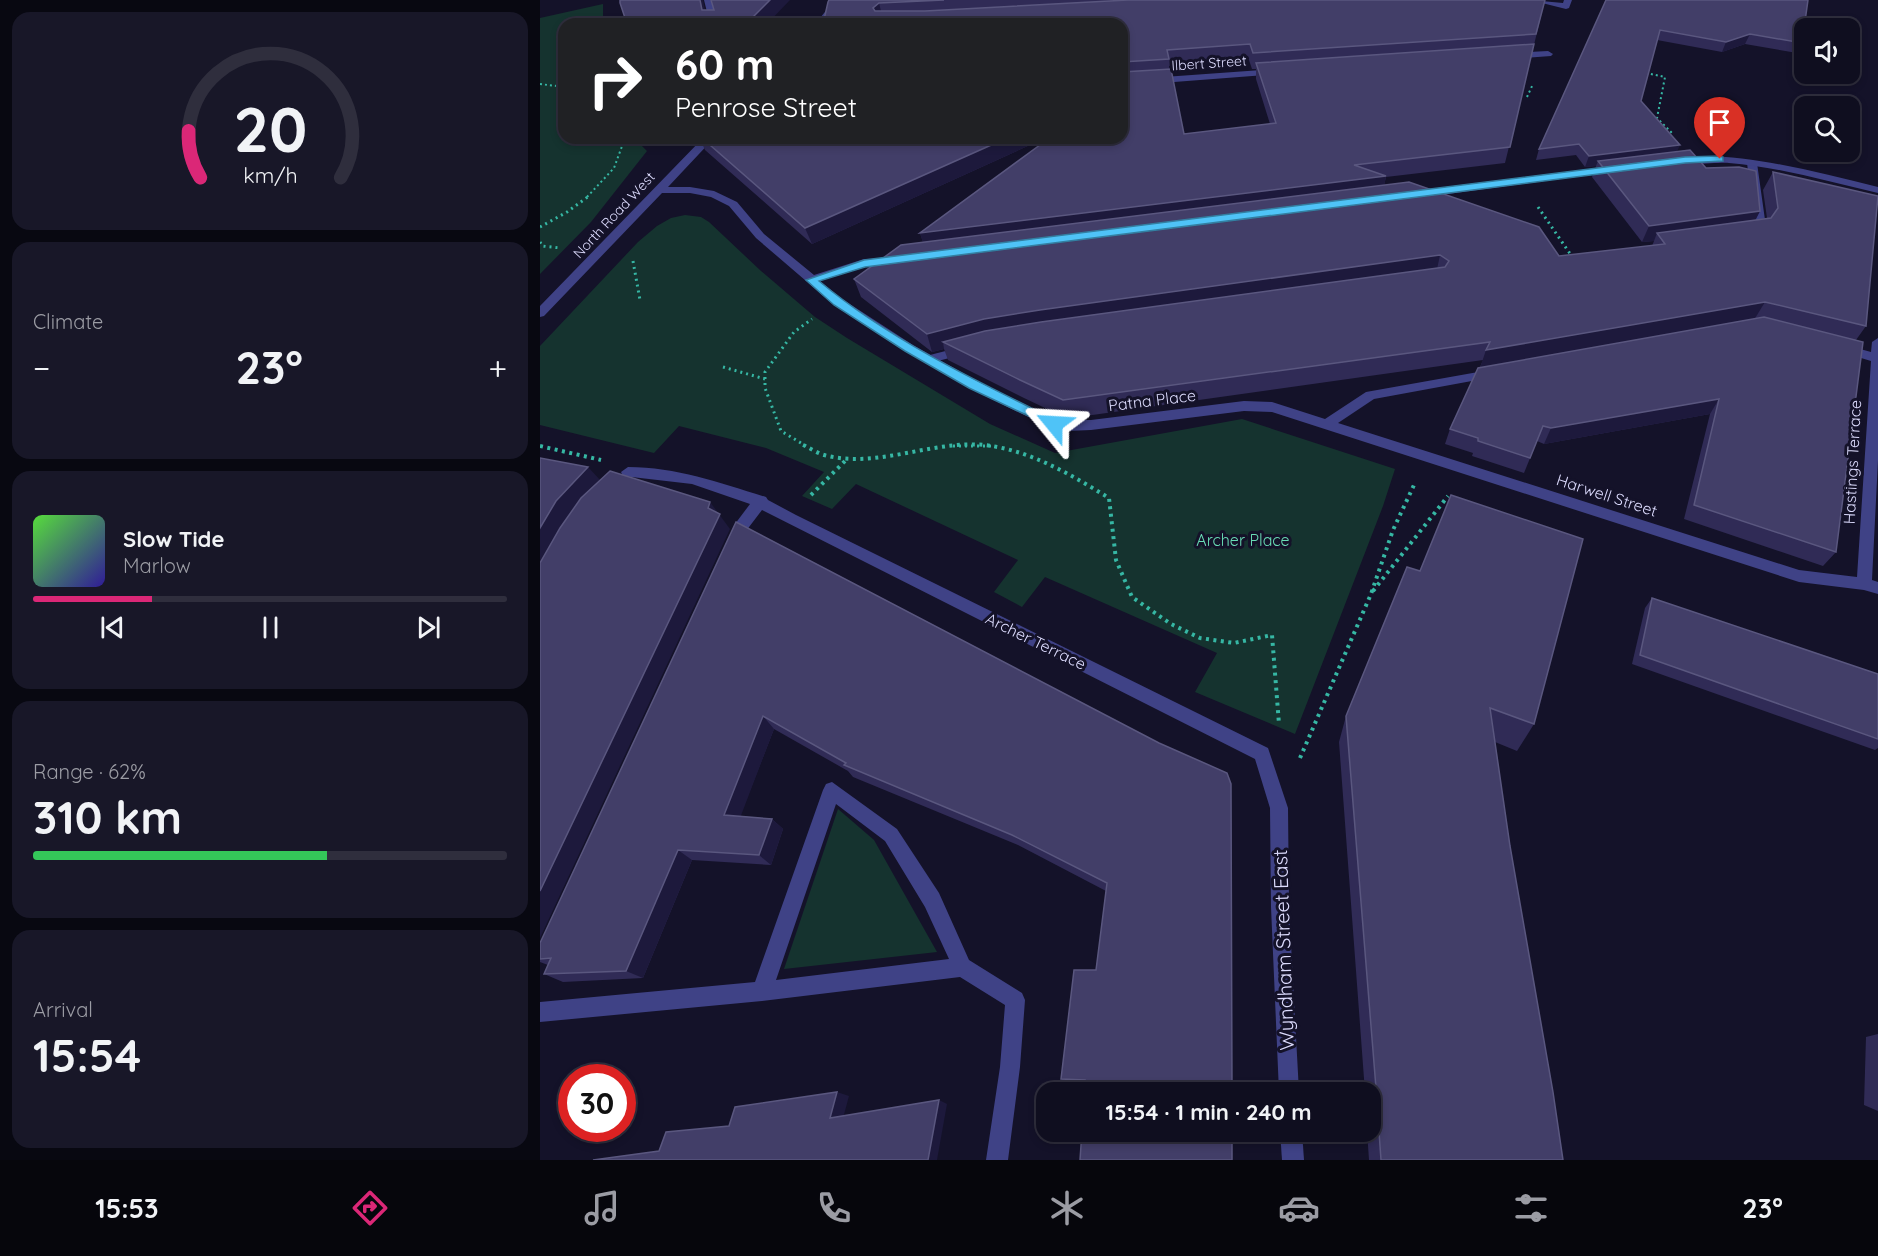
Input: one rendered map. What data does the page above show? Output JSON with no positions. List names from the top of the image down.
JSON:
{
  "streets": {
    "street": [
      "Ilbert Street",
      "North Road West",
      "Patna Place",
      "Hastings Terrace",
      "Harwell Street",
      "Archer Terrace",
      "Wyndham Street East"
    ]
  },
  "crossings": [
    ["North Road West", "Patna Place"],
    ["Patna Place", "Harwell Street"],
    ["Hastings Terrace", "Harwell Street"],
    ["Archer Terrace", "Wyndham Street East"]
  ],
  "parks": ["Archer Place"],
  "page": {
    "turn": ["60 m", "Penrose Street"],
    "tile": [
      "Climate",
      ["Range · 62%", "310 km"],
      ["Arrival", "15:54"]
    ],
    "heat": ["−", "23°", "+"],
    "song": ["Slow Tide", "Marlow"],
    "limit": "30",
    "trip": "15:54 · 1 min · 240 m",
    "tabs": ["15:53", "23°"],
    "gauge": ["20", "km/h"]
  }
}
